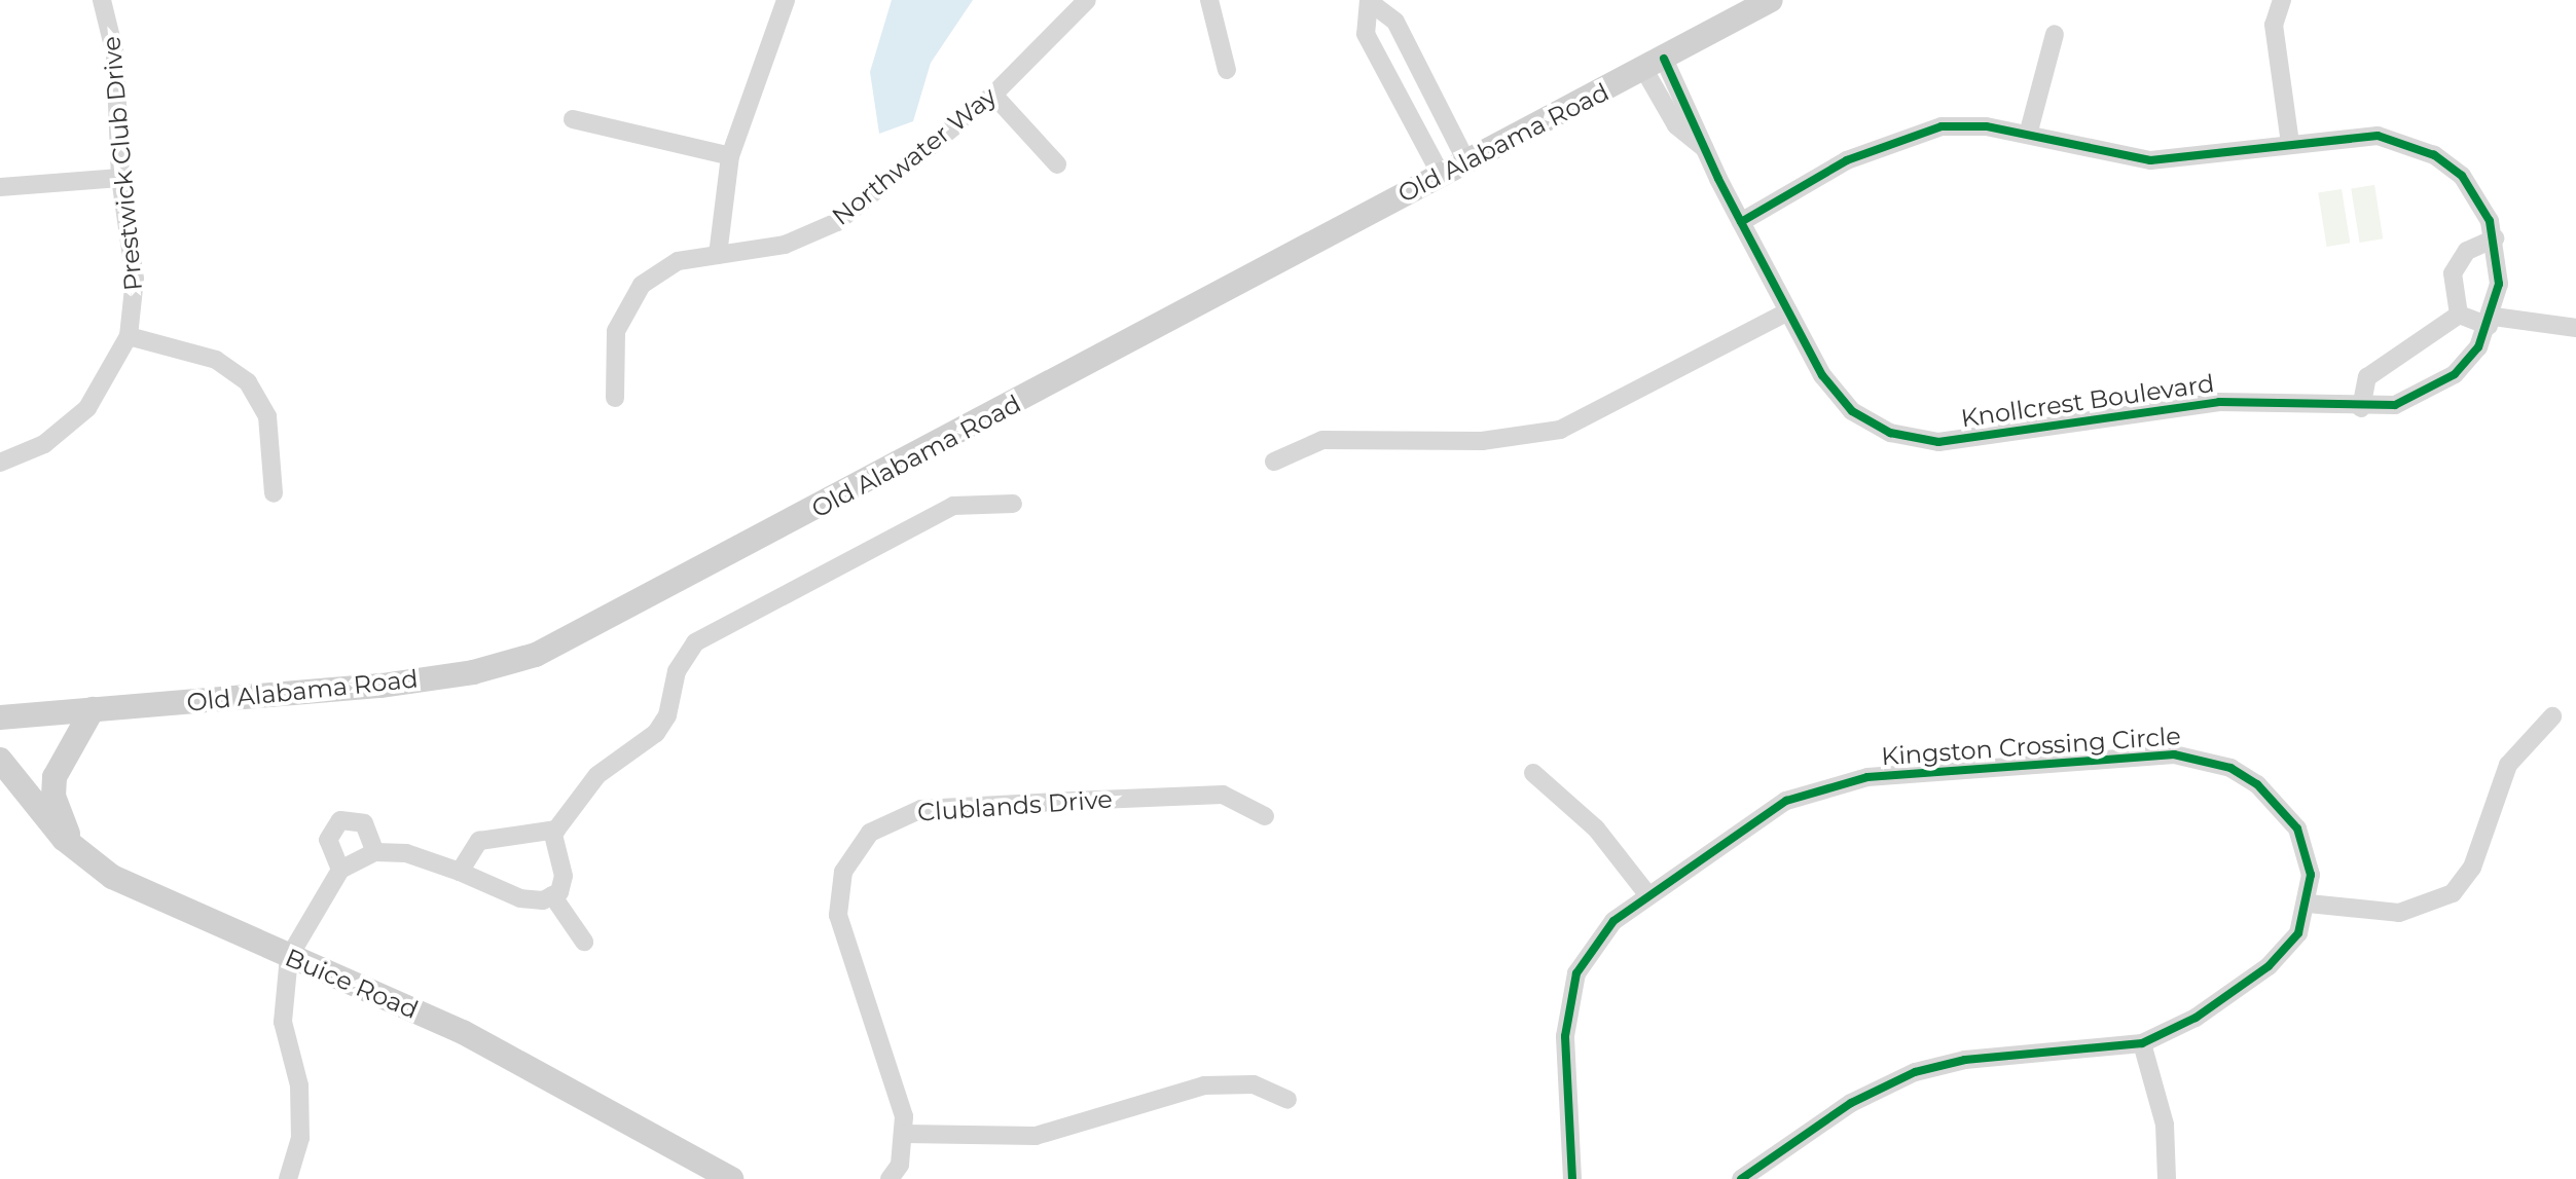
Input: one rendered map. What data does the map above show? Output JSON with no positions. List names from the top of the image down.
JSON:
{
  "streets": {
    "main road": ["Old Alabama Road", "Buice Road"],
    "street": [
      "Northwater Way",
      "Prestwick Club Drive",
      "Knollcrest Boulevard",
      "Kingston Crossing Circle",
      "Clublands Drive"
    ]
  },
  "crossings": [
    ["Old Alabama Road", "Knollcrest Boulevard"]
  ]
}
